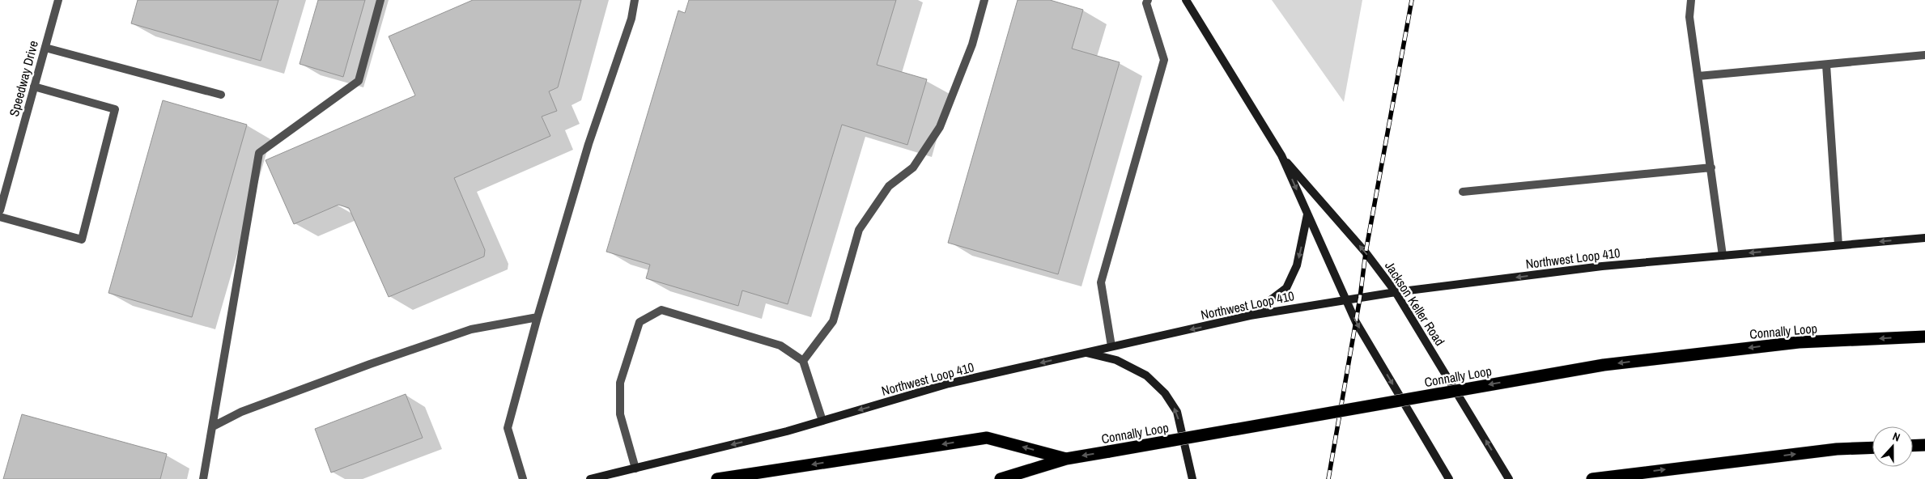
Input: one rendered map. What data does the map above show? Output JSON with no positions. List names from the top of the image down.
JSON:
{
  "streets": {
    "highway": ["Connally Loop"],
    "main road": ["Northwest Loop 410", "Jackson Keller Road"],
    "street": ["Speedway Drive"]
  },
  "crossings": [
    ["Northwest Loop 410", "Jackson Keller Road"]
  ],
  "one_way": ["Northwest Loop 410", "Connally Loop"],
  "north": "top"
}
